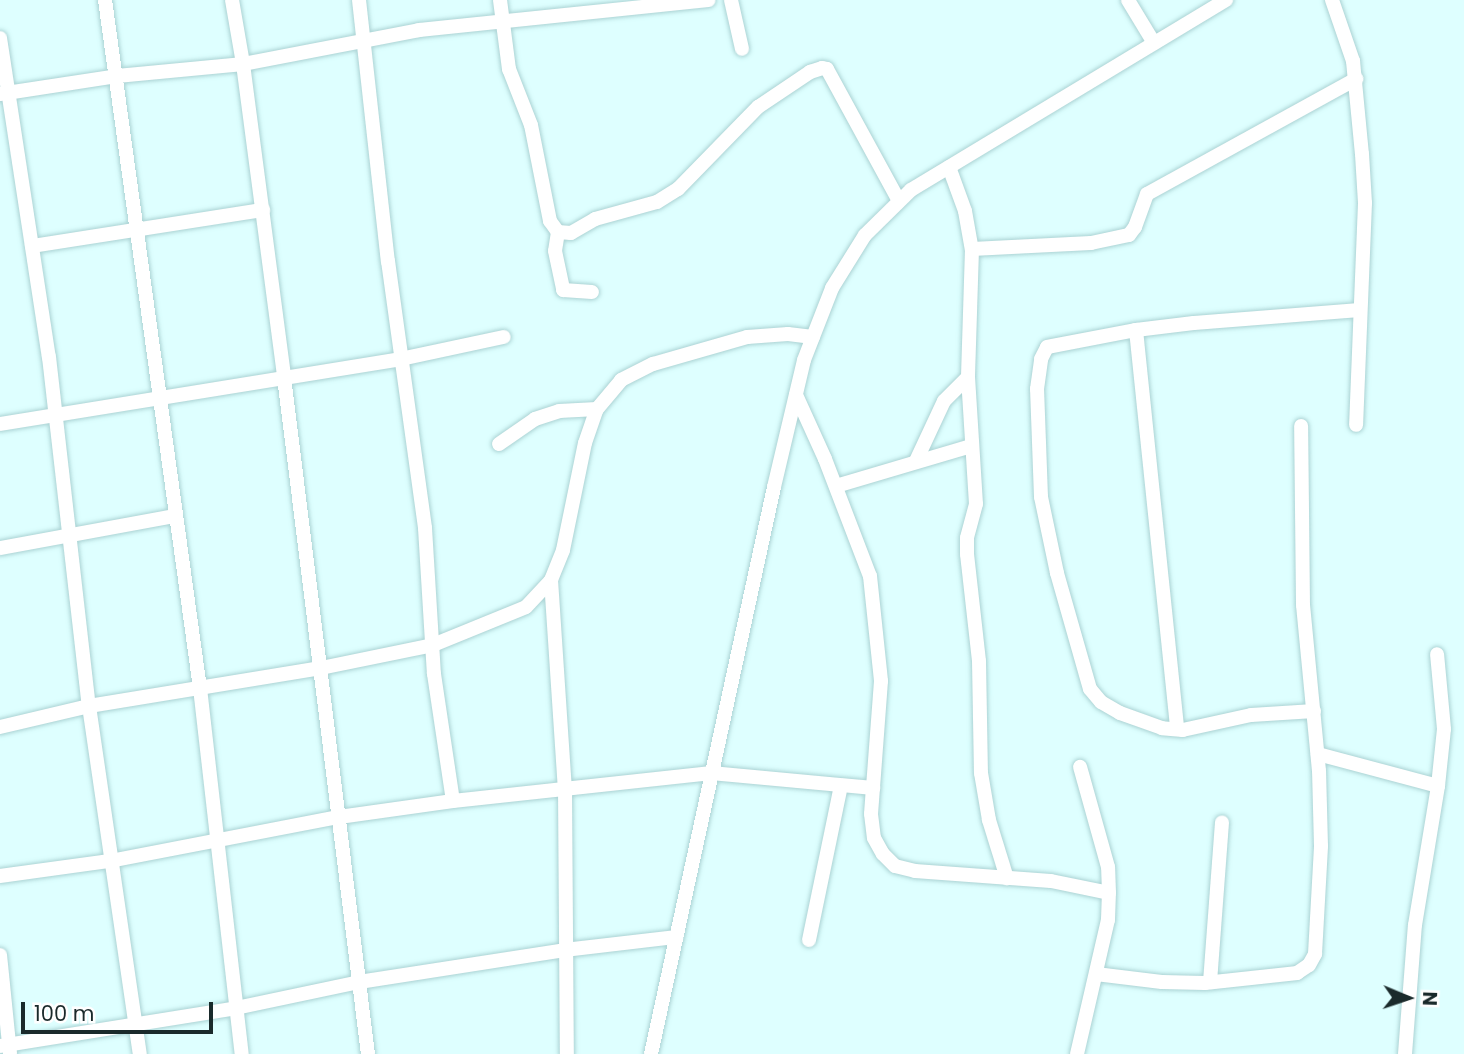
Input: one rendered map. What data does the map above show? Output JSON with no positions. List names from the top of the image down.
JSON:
{
  "scale_bar": "100 m",
  "north": "right"
}
